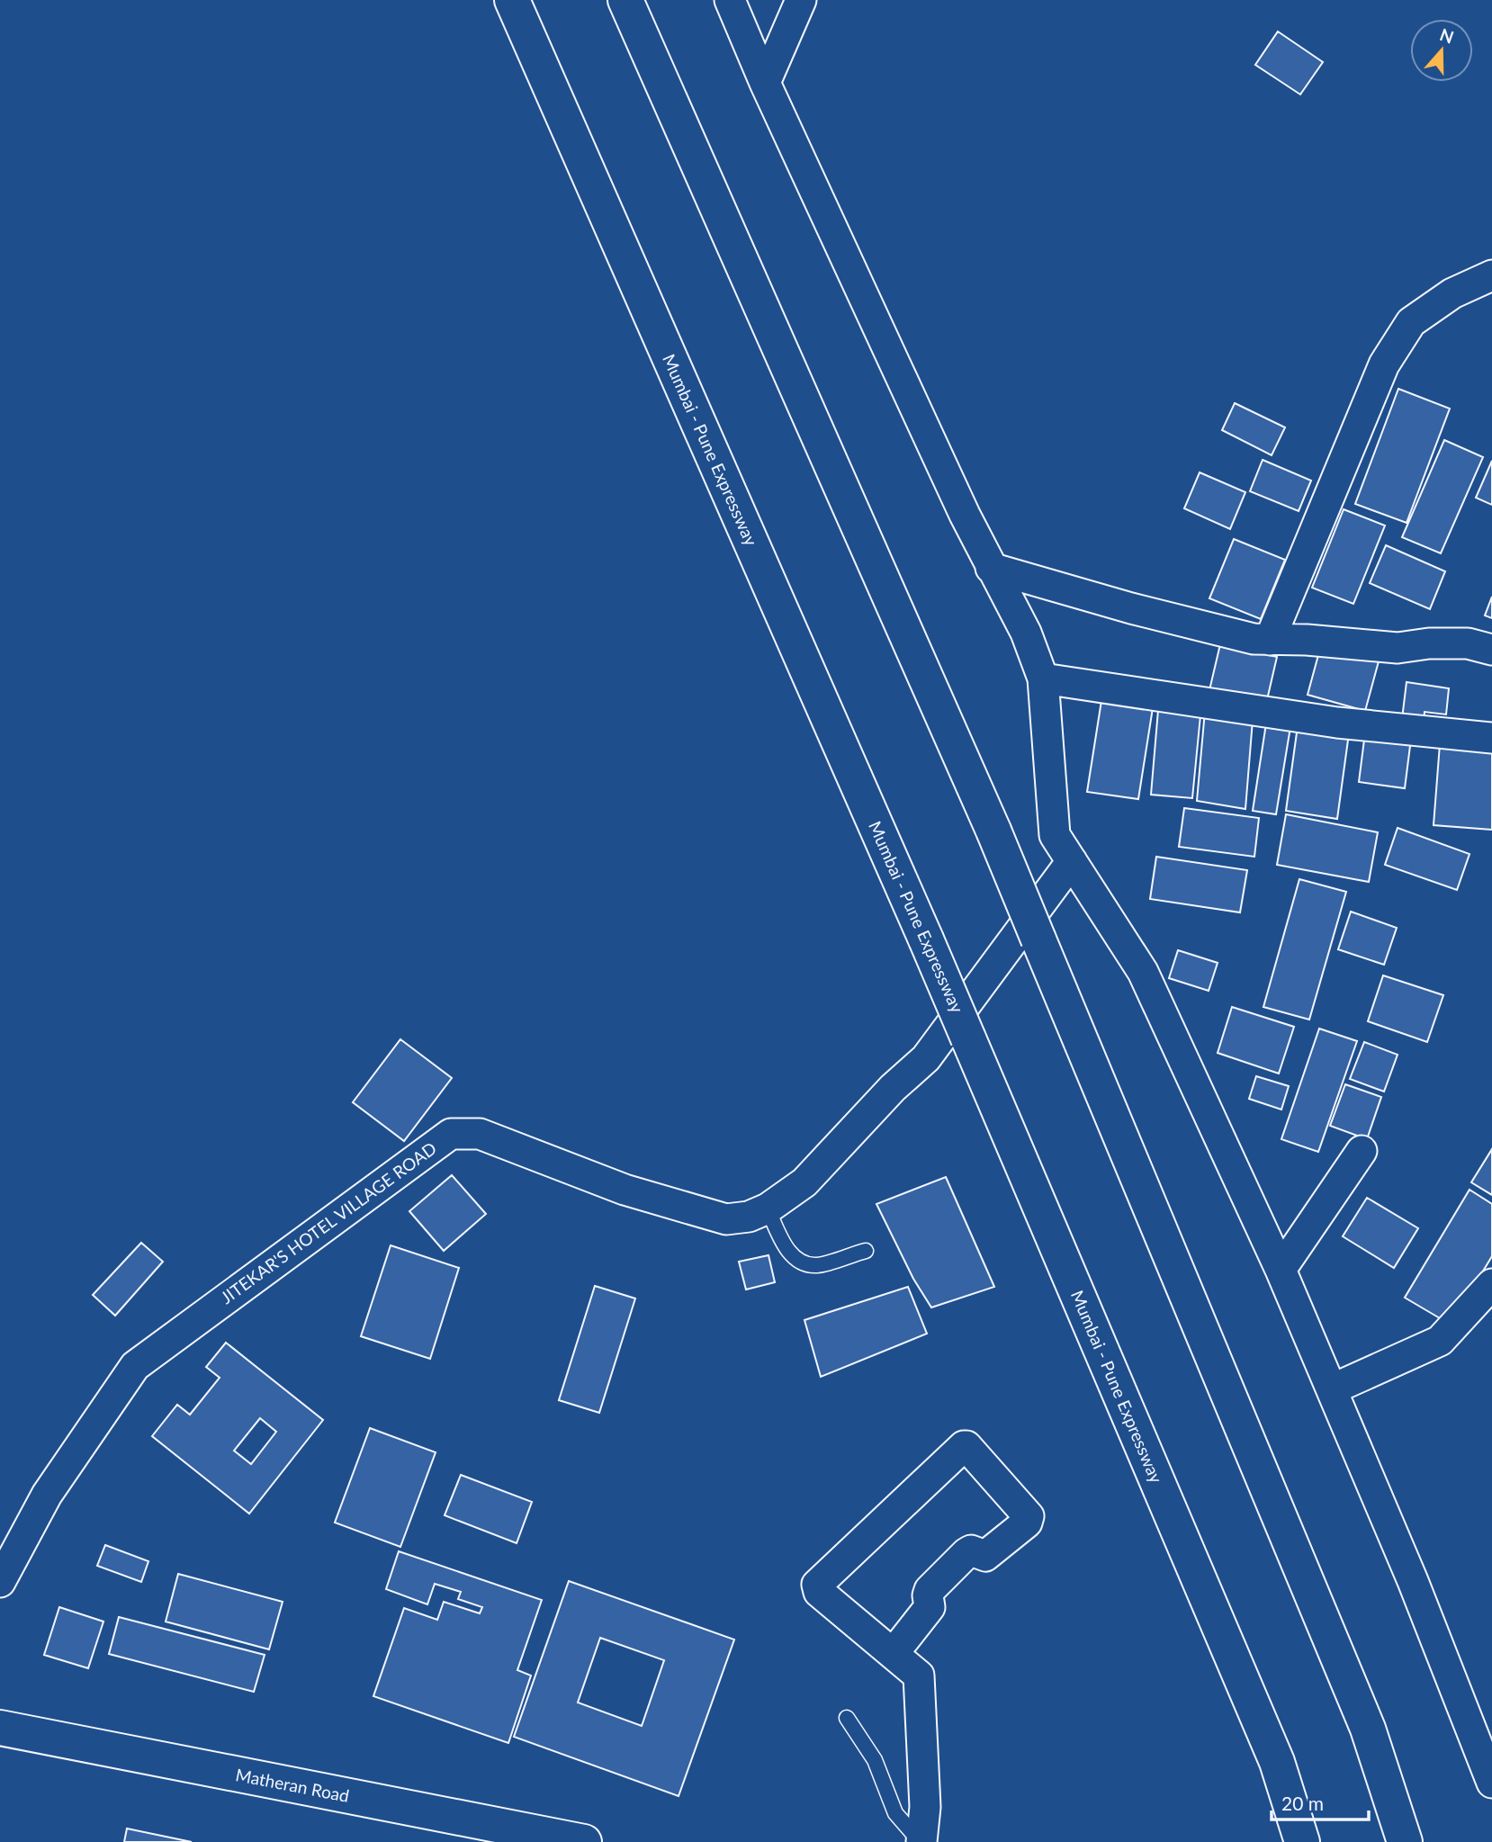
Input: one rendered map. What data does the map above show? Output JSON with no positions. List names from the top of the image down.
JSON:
{
  "streets": {
    "main road": ["Mumbai - Pune Expressway", "Matheran Road"],
    "street": ["JITEKAR'S HOTEL VILLAGE ROAD"]
  },
  "scale_bar": "20 m",
  "north": "top"
}
